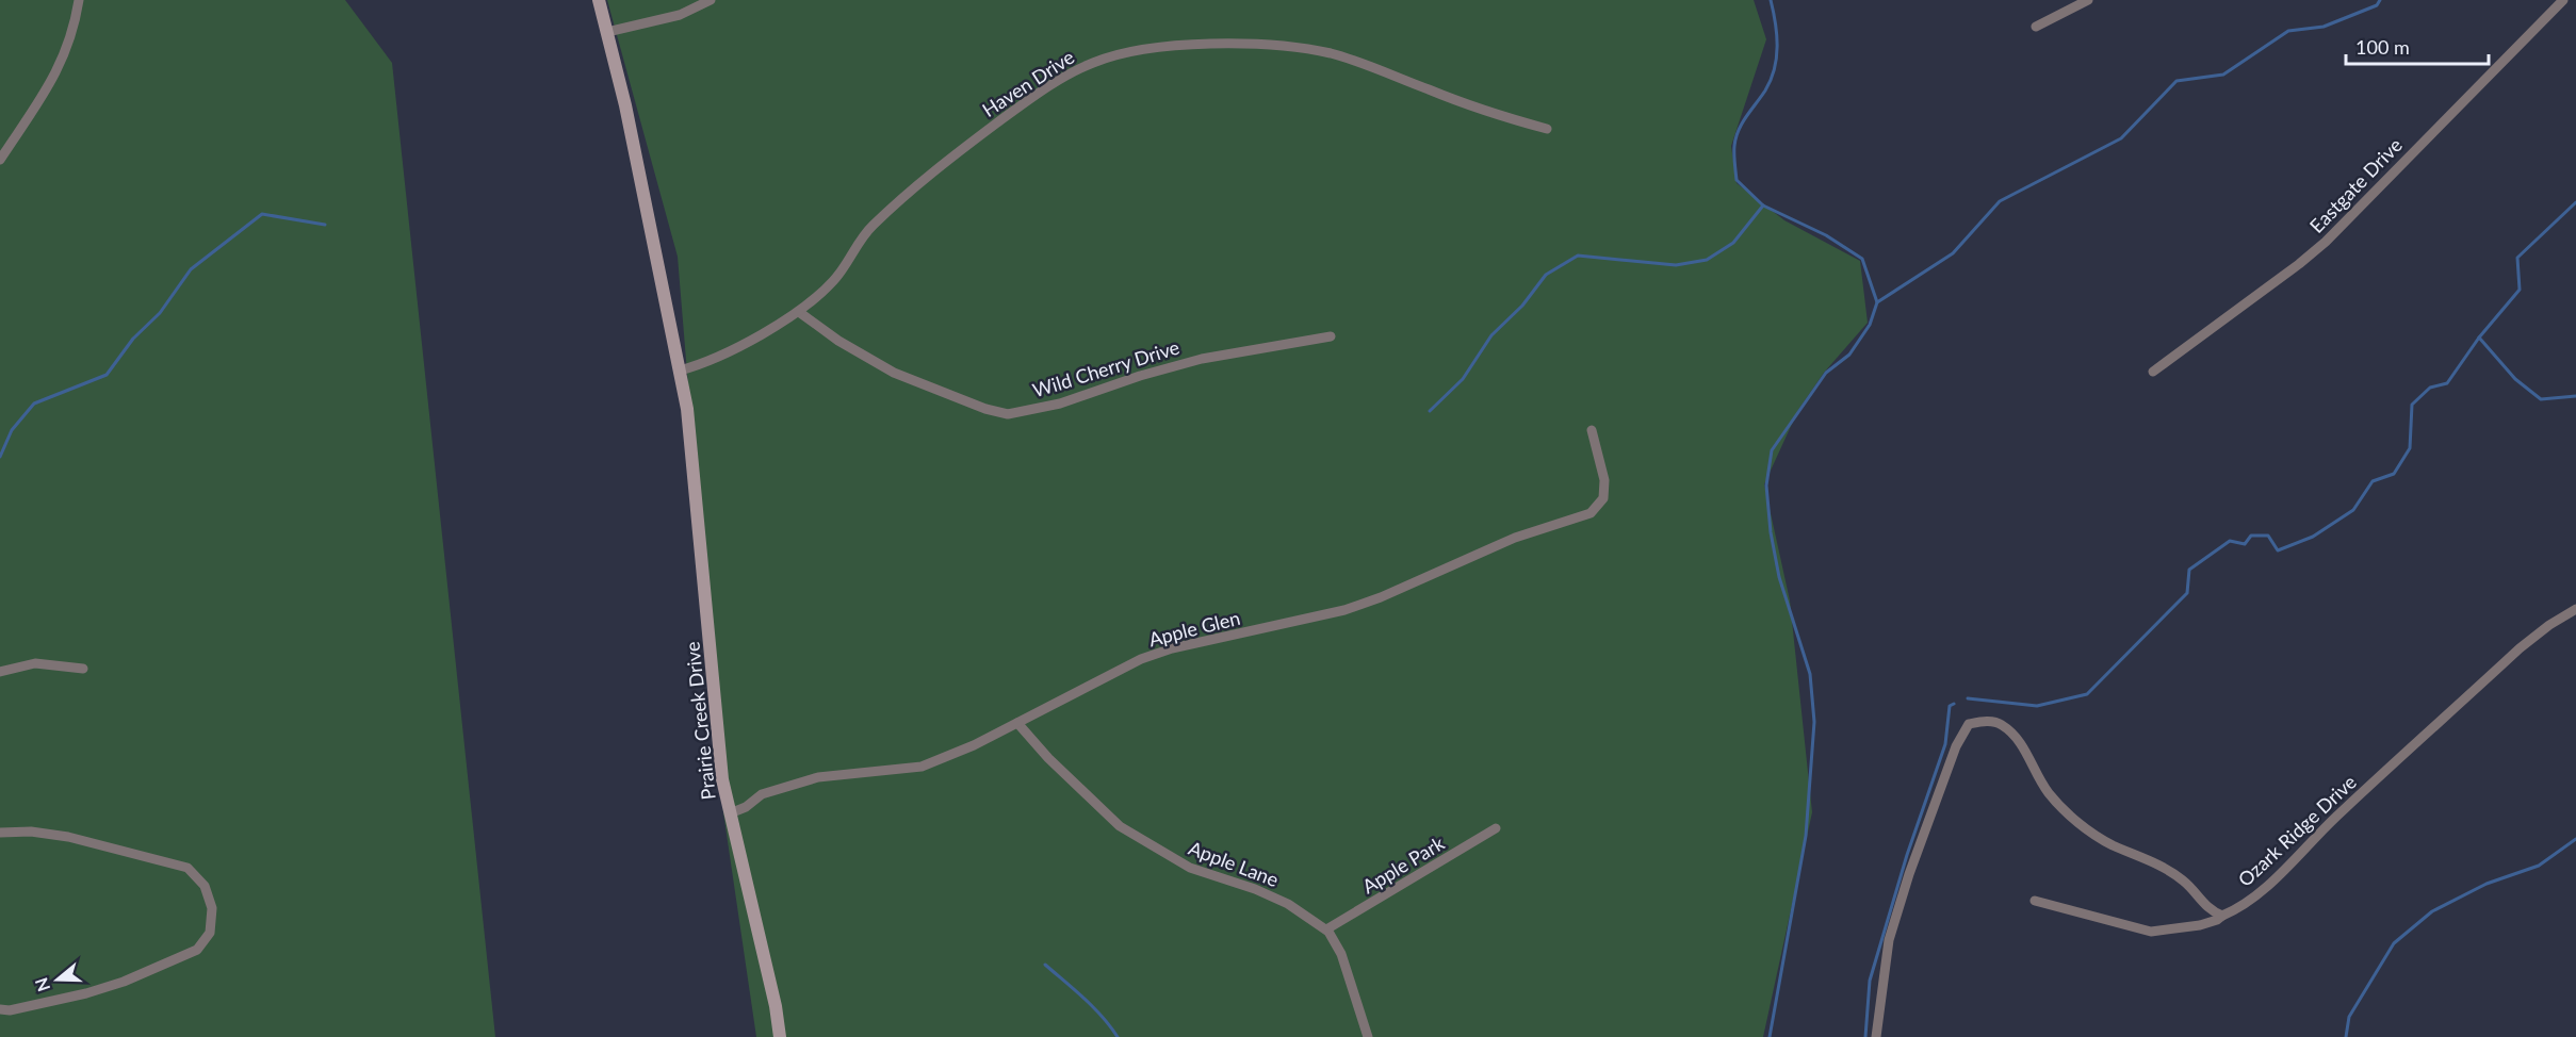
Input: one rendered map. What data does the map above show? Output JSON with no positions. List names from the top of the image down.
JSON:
{
  "streets": {
    "main road": ["Prairie Creek Drive"],
    "street": [
      "Haven Drive",
      "Eastgate Drive",
      "Wild Cherry Drive",
      "Apple Glen",
      "Ozark Ridge Drive",
      "Apple Lane",
      "Apple Park"
    ]
  },
  "crossings": [
    ["Haven Drive", "Wild Cherry Drive"],
    ["Haven Drive", "Prairie Creek Drive"],
    ["Apple Glen", "Prairie Creek Drive"],
    ["Apple Glen", "Apple Lane"],
    ["Apple Lane", "Apple Park"]
  ],
  "scale_bar": "100 m",
  "north": "left"
}
